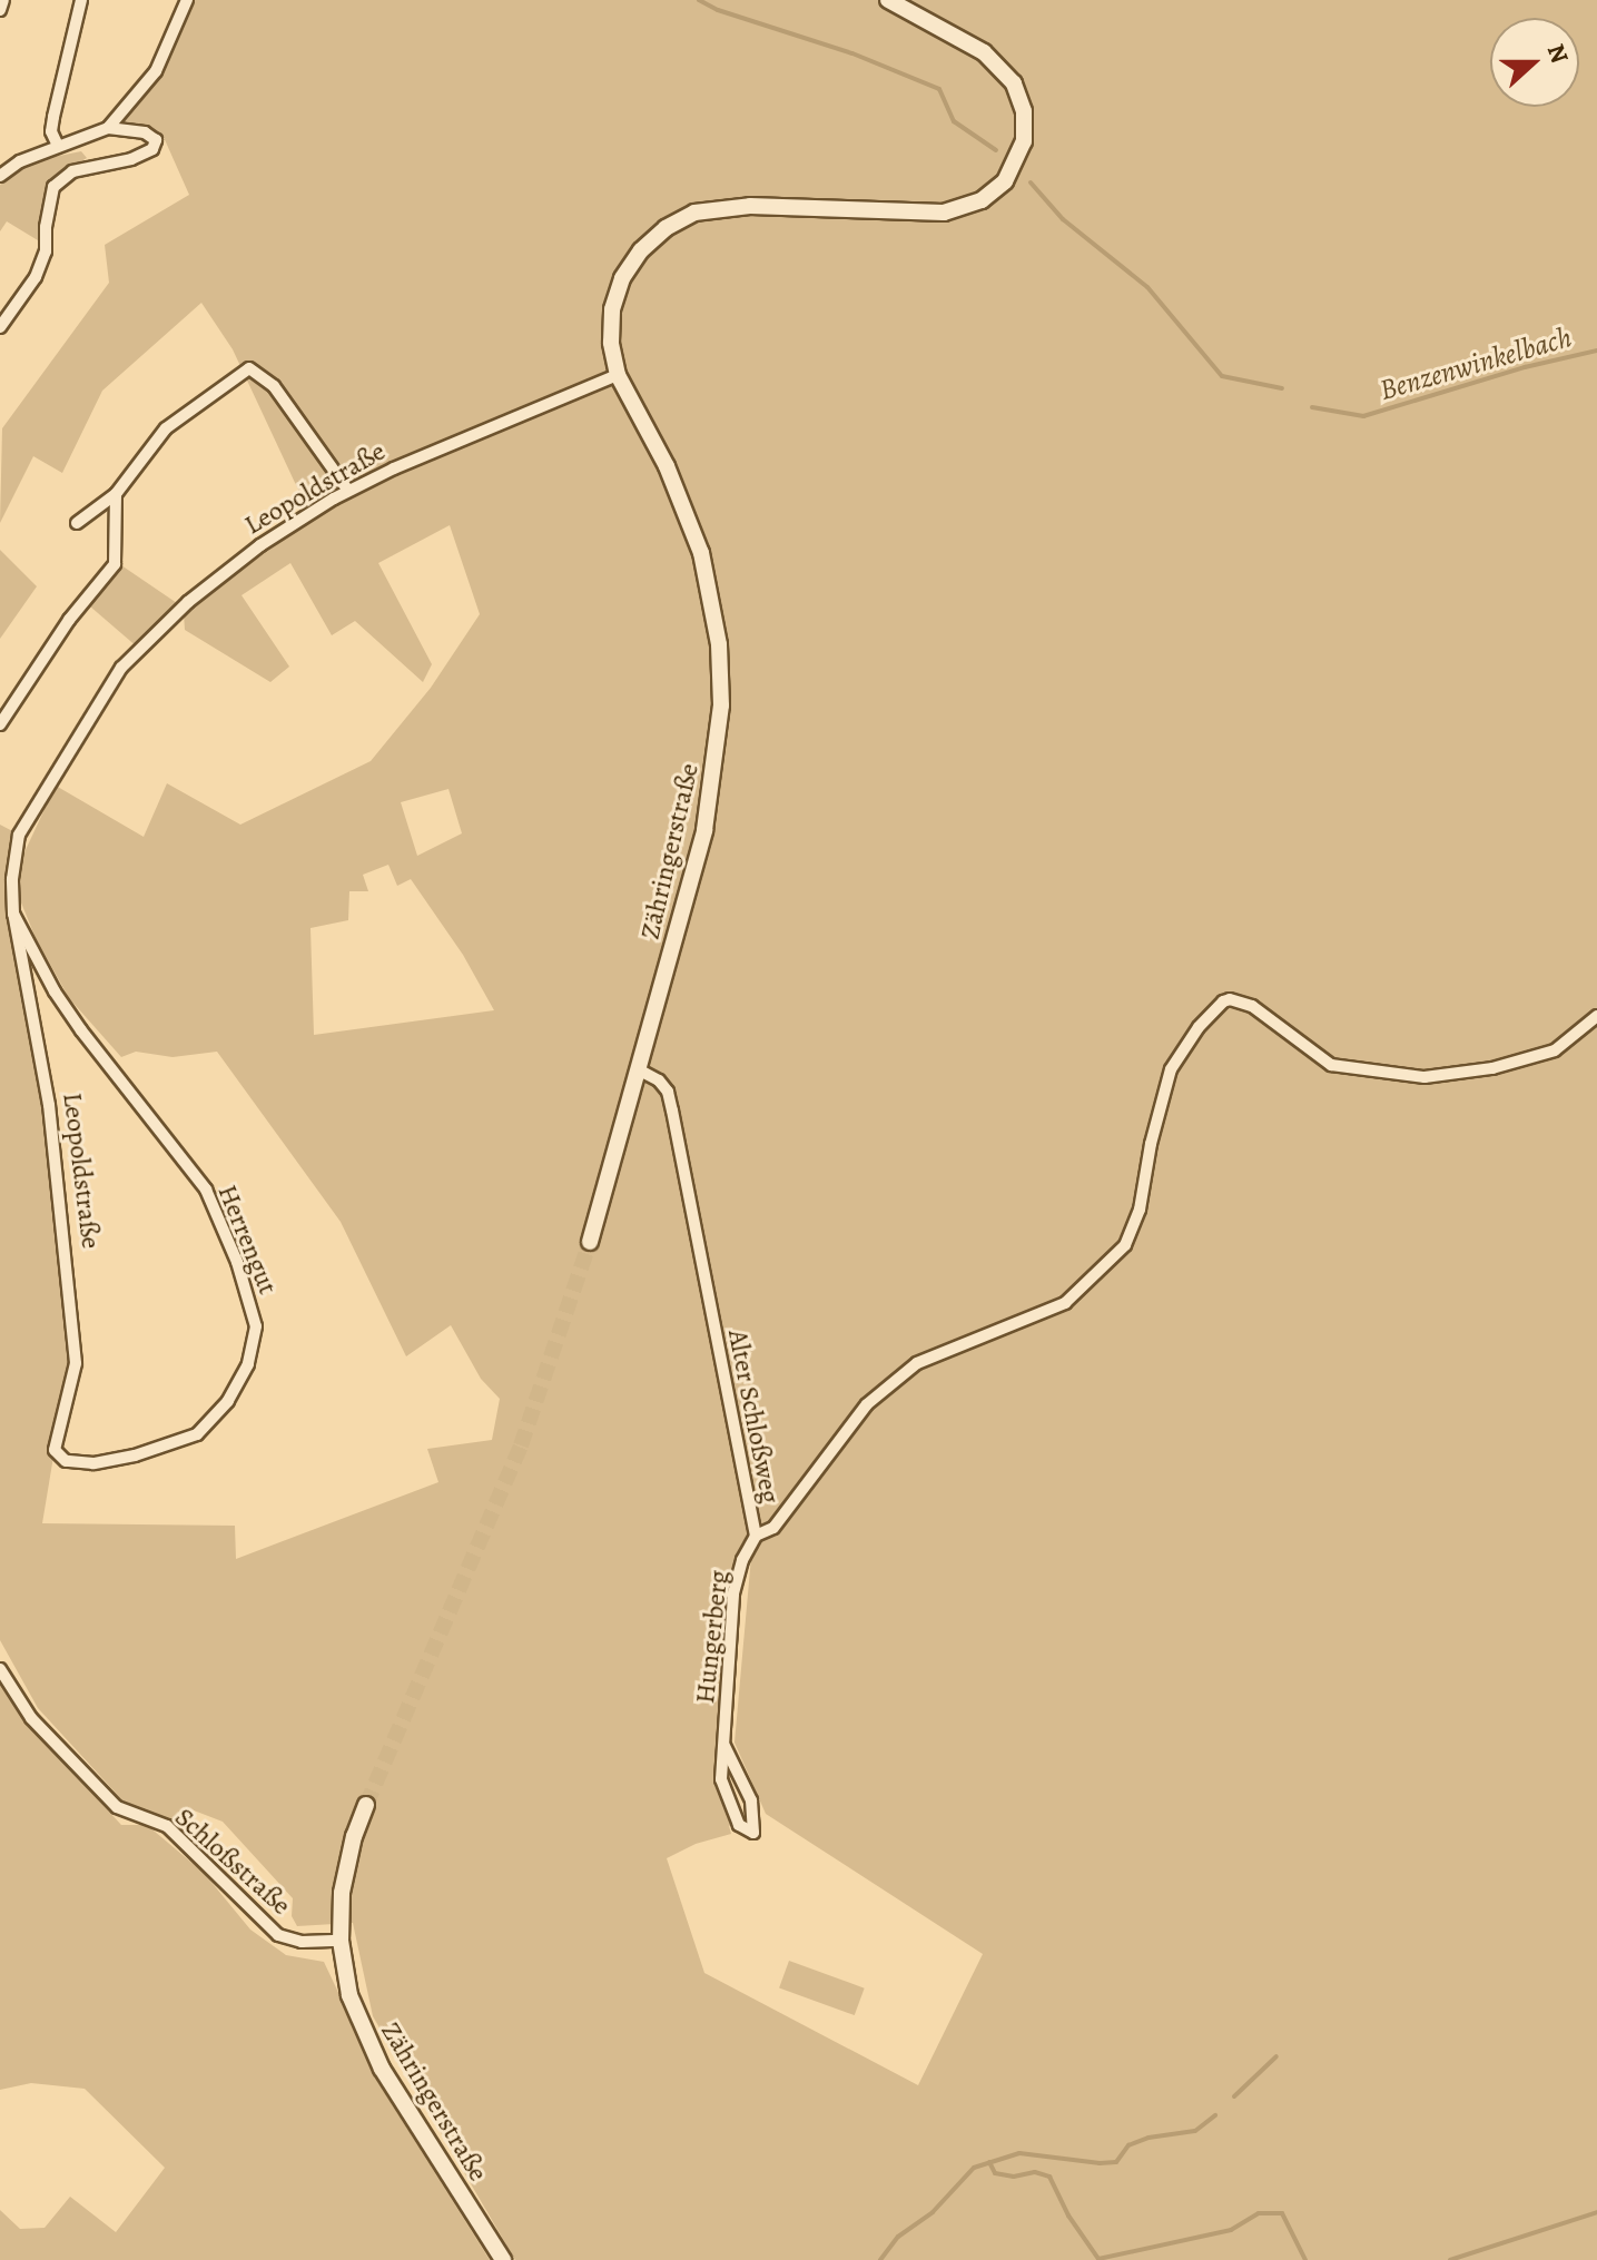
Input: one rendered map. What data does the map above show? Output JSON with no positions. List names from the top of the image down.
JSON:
{
  "streets": {
    "main road": ["Zähringerstraße"],
    "street": [
      "Leopoldstraße",
      "Herrengut",
      "Alter Schloßweg",
      "Hungerberg",
      "Schloßstraße"
    ]
  },
  "crossings": [
    ["Leopoldstraße", "Zähringerstraße"],
    ["Leopoldstraße", "Herrengut"],
    ["Zähringerstraße", "Alter Schloßweg"],
    ["Zähringerstraße", "Schloßstraße"],
    ["Alter Schloßweg", "Hungerberg"]
  ],
  "water": ["Benzenwinkelbach"],
  "north": "right"
}
